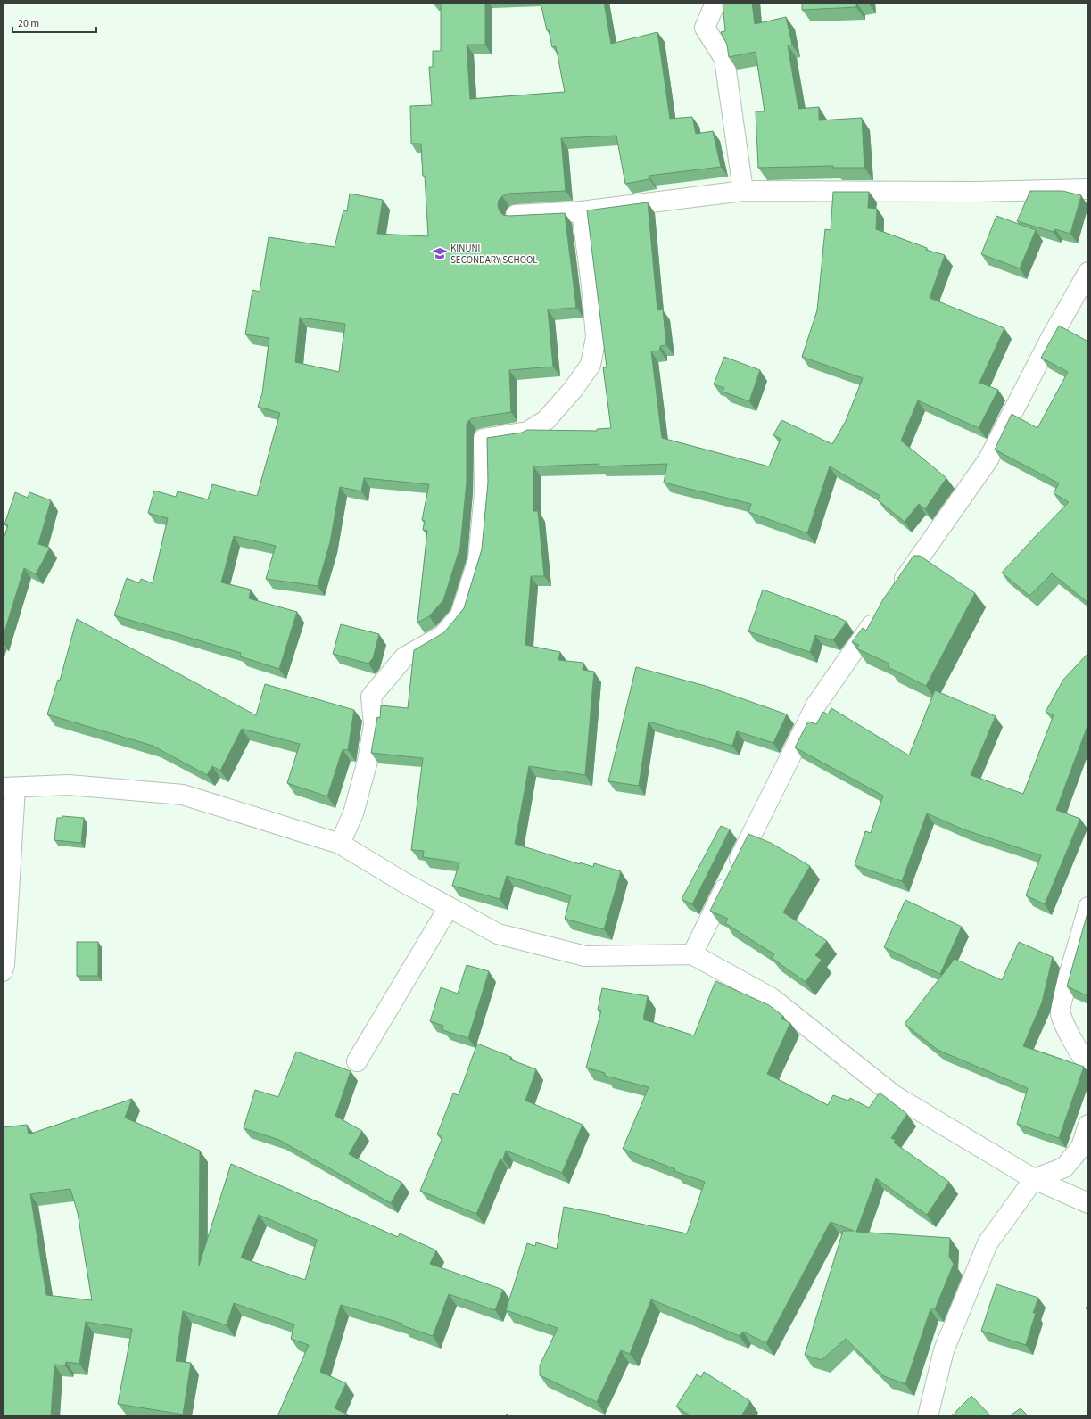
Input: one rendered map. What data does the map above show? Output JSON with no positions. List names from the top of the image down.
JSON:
{
  "places": {
    "school or university": ["KINUNI SECONDARY SCHOOL"]
  },
  "scale_bar": "20 m"
}
